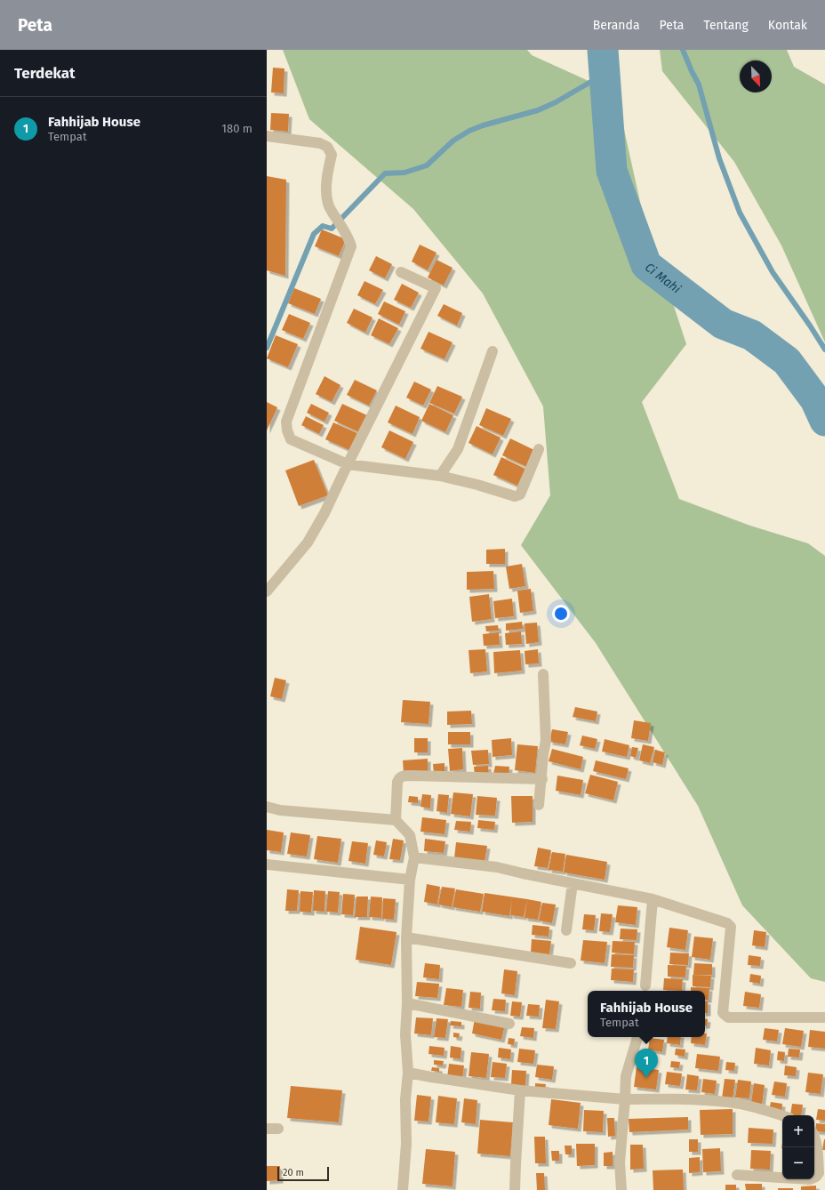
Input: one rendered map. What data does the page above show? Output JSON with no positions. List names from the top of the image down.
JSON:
{
  "water": ["Ci Mahi"],
  "scale_bar": "20 m",
  "north": "bottom right",
  "page": {
    "header": "Peta",
    "nav": [
      "Beranda",
      "Peta",
      "Tentang",
      "Kontak"
    ],
    "heading": "Terdekat",
    "list": [
      {
        "mark": "1",
        "name": "Fahhijab House",
        "note": "Tempat",
        "value": "180 m"
      }
    ],
    "popup": ["Fahhijab House", "Tempat"],
    "pins": "1",
    "map_buttons": ["+", "−"],
    "scale": "20 m"
  }
}
